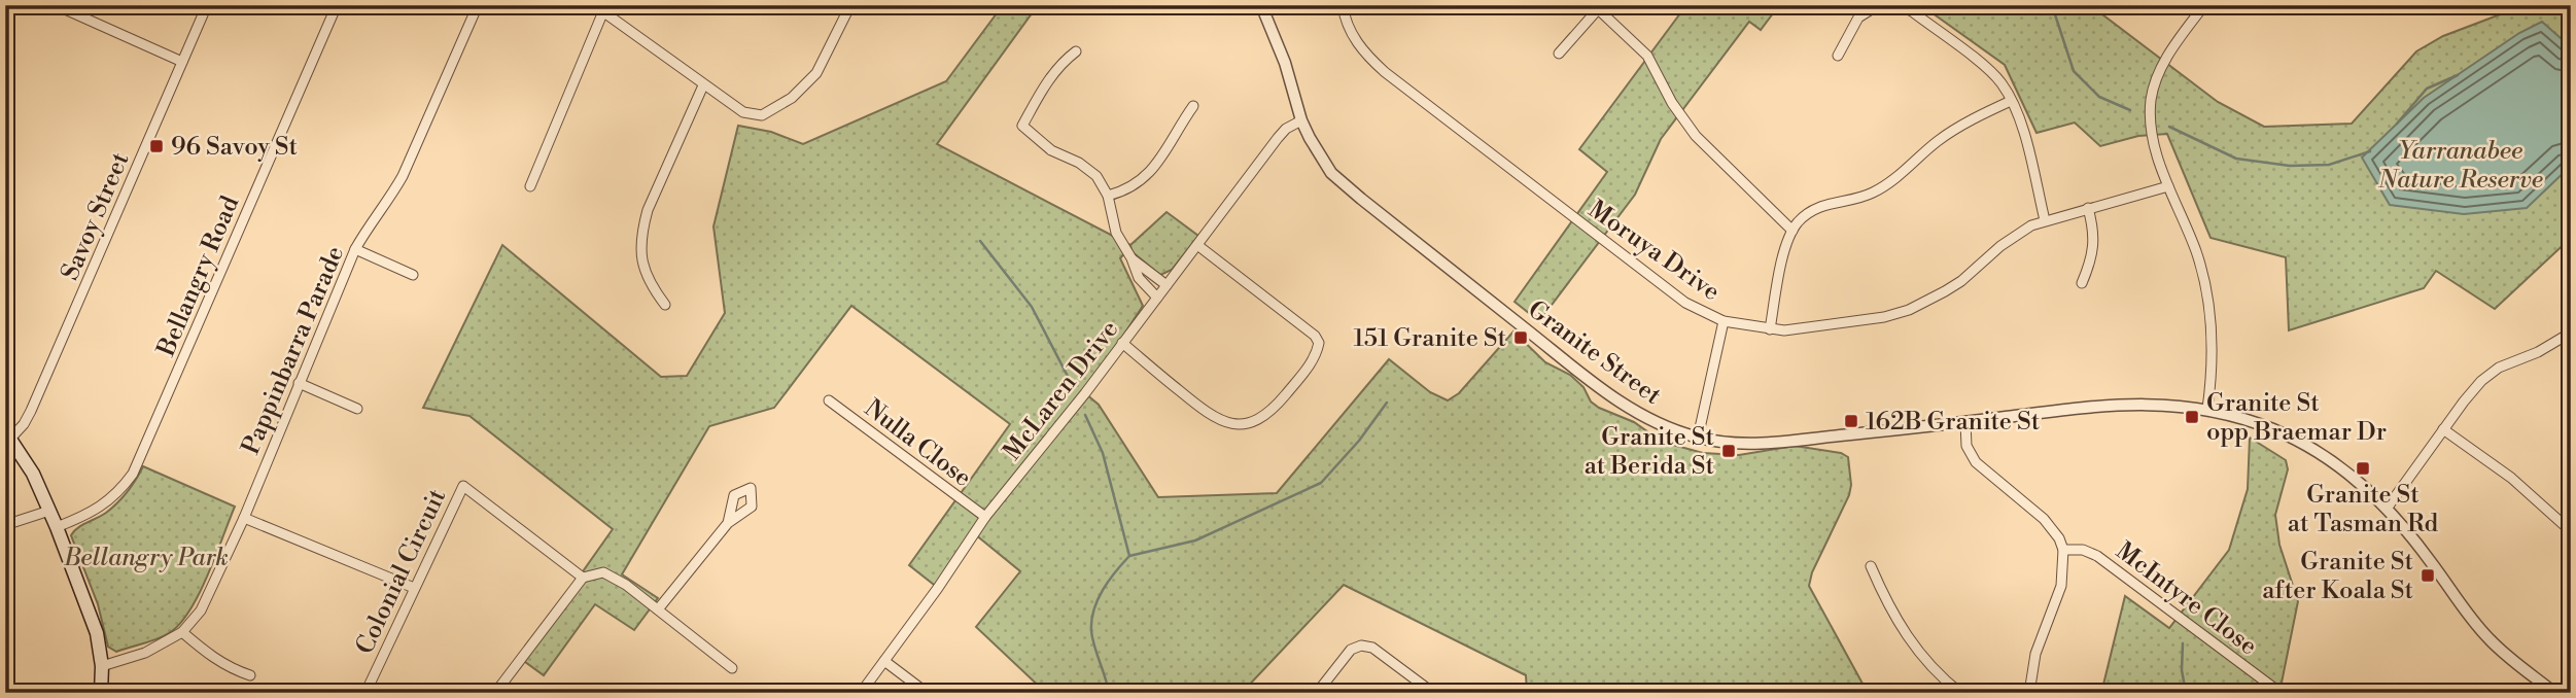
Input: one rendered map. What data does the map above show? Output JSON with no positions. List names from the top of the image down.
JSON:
{
  "streets": {
    "street": [
      "Savoy Street",
      "Moruya Drive",
      "Bellangry Road",
      "Pappinbarra Parade",
      "Granite Street",
      "McLaren Drive",
      "Nulla Close",
      "Colonial Circuit",
      "McIntyre Close"
    ]
  },
  "crossings": [
    ["Granite Street", "McLaren Drive"],
    ["McLaren Drive", "Nulla Close"]
  ],
  "parks": ["Yarranabee Nature Reserve", "Bellangry Park"],
  "places": {
    "transit": [
      "96 Savoy St",
      "151 Granite St",
      "Granite St opp Braemar Dr",
      "162B Granite St",
      "Granite St at Berida St",
      "Granite St at Tasman Rd",
      "Granite St after Koala St"
    ]
  }
}
